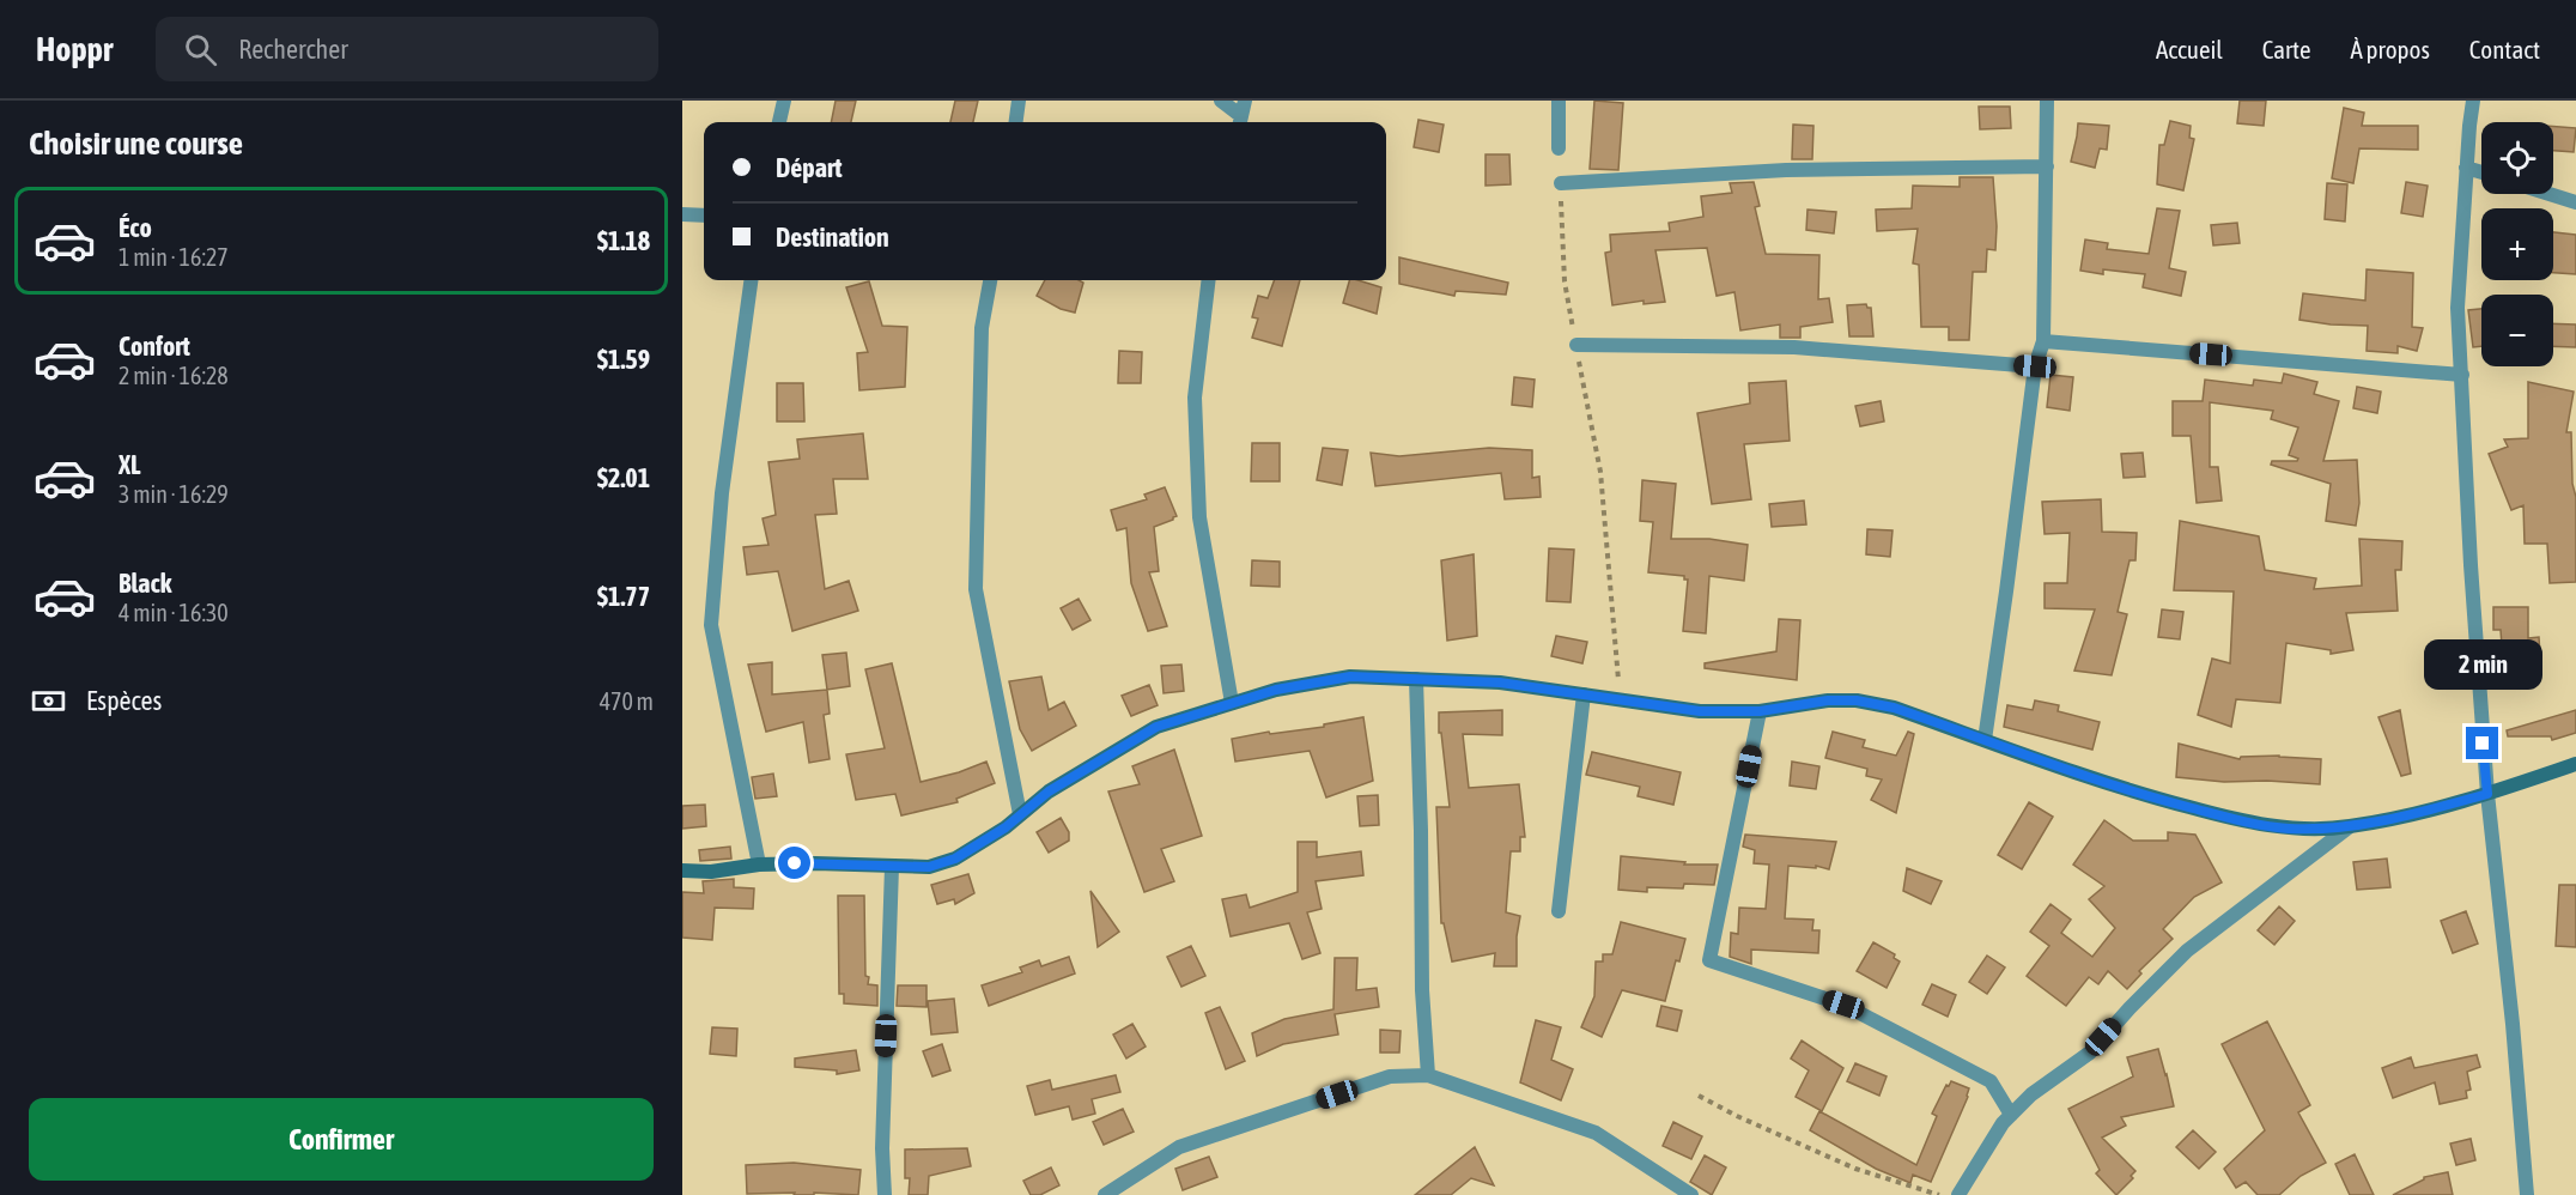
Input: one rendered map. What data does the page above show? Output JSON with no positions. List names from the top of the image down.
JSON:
{
  "page": {
    "header": "Hoppr",
    "search": "Rechercher",
    "nav": [
      "Accueil",
      "Carte",
      "À propos",
      "Contact"
    ],
    "heading": "Choisir une course",
    "map_buttons": ["+", "−"],
    "banner": ["Départ", "Destination"],
    "list": [
      {
        "name": "Éco",
        "note": "1 min · 16:27",
        "value": "$1.18"
      },
      {
        "name": "Confort",
        "note": "2 min · 16:28",
        "value": "$1.59"
      },
      {
        "name": "XL",
        "note": "3 min · 16:29",
        "value": "$2.01"
      },
      {
        "name": "Black",
        "note": "4 min · 16:30",
        "value": "$1.77"
      }
    ],
    "bubble": "2 min",
    "pay": ["Espèces", "470 m"],
    "buttons": "Confirmer"
  }
}
